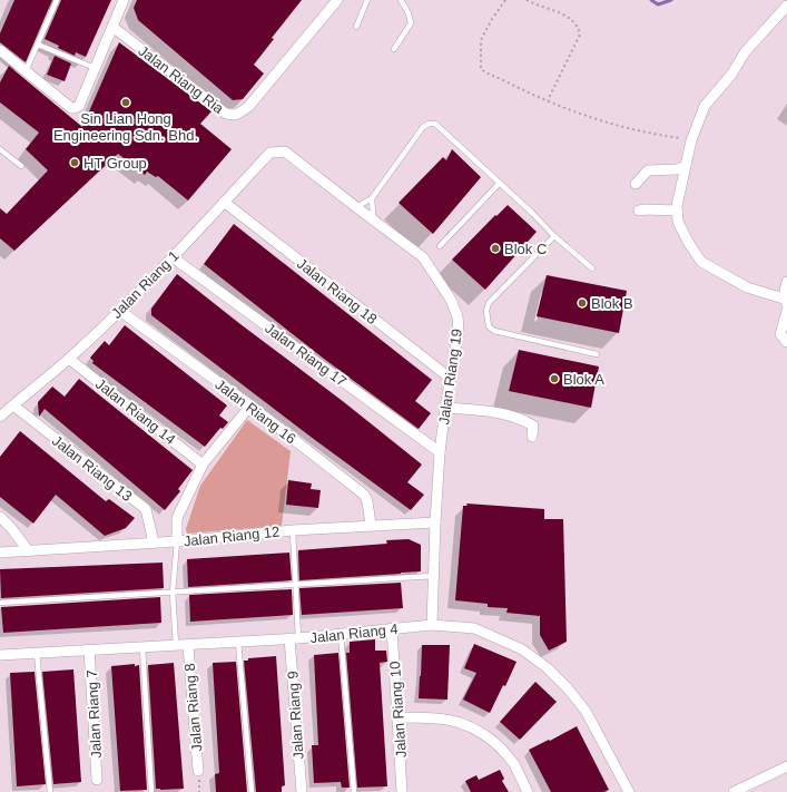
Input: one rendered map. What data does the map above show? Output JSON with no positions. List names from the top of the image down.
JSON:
{
  "streets": {
    "street": [
      "Jalan Riang Ria",
      "Jalan Riang 1",
      "Jalan Riang 18",
      "Jalan Riang 17",
      "Jalan Riang 19",
      "Jalan Riang 14",
      "Jalan Riang 16",
      "Jalan Riang 13",
      "Jalan Riang 12",
      "Jalan Riang 4",
      "Jalan Riang 8",
      "Jalan Riang 10",
      "Jalan Riang 7",
      "Jalan Riang 9"
    ]
  },
  "crossings": [
    ["Jalan Riang 1", "Jalan Riang 18"],
    ["Jalan Riang 1", "Jalan Riang 17"],
    ["Jalan Riang 1", "Jalan Riang 19"],
    ["Jalan Riang 1", "Jalan Riang 14"],
    ["Jalan Riang 1", "Jalan Riang 16"],
    ["Jalan Riang 1", "Jalan Riang 13"],
    ["Jalan Riang 18", "Jalan Riang 19"],
    ["Jalan Riang 17", "Jalan Riang 19"],
    ["Jalan Riang 19", "Jalan Riang 12"],
    ["Jalan Riang 19", "Jalan Riang 4"],
    ["Jalan Riang 16", "Jalan Riang 12"],
    ["Jalan Riang 13", "Jalan Riang 12"],
    ["Jalan Riang 4", "Jalan Riang 8"],
    ["Jalan Riang 4", "Jalan Riang 10"],
    ["Jalan Riang 4", "Jalan Riang 7"],
    ["Jalan Riang 4", "Jalan Riang 9"]
  ],
  "places": [
    "Sin Lian Hong Engineering Sdn. Bhd.",
    "HT Group",
    "Blok C",
    "Blok B",
    "Blok A"
  ]
}
